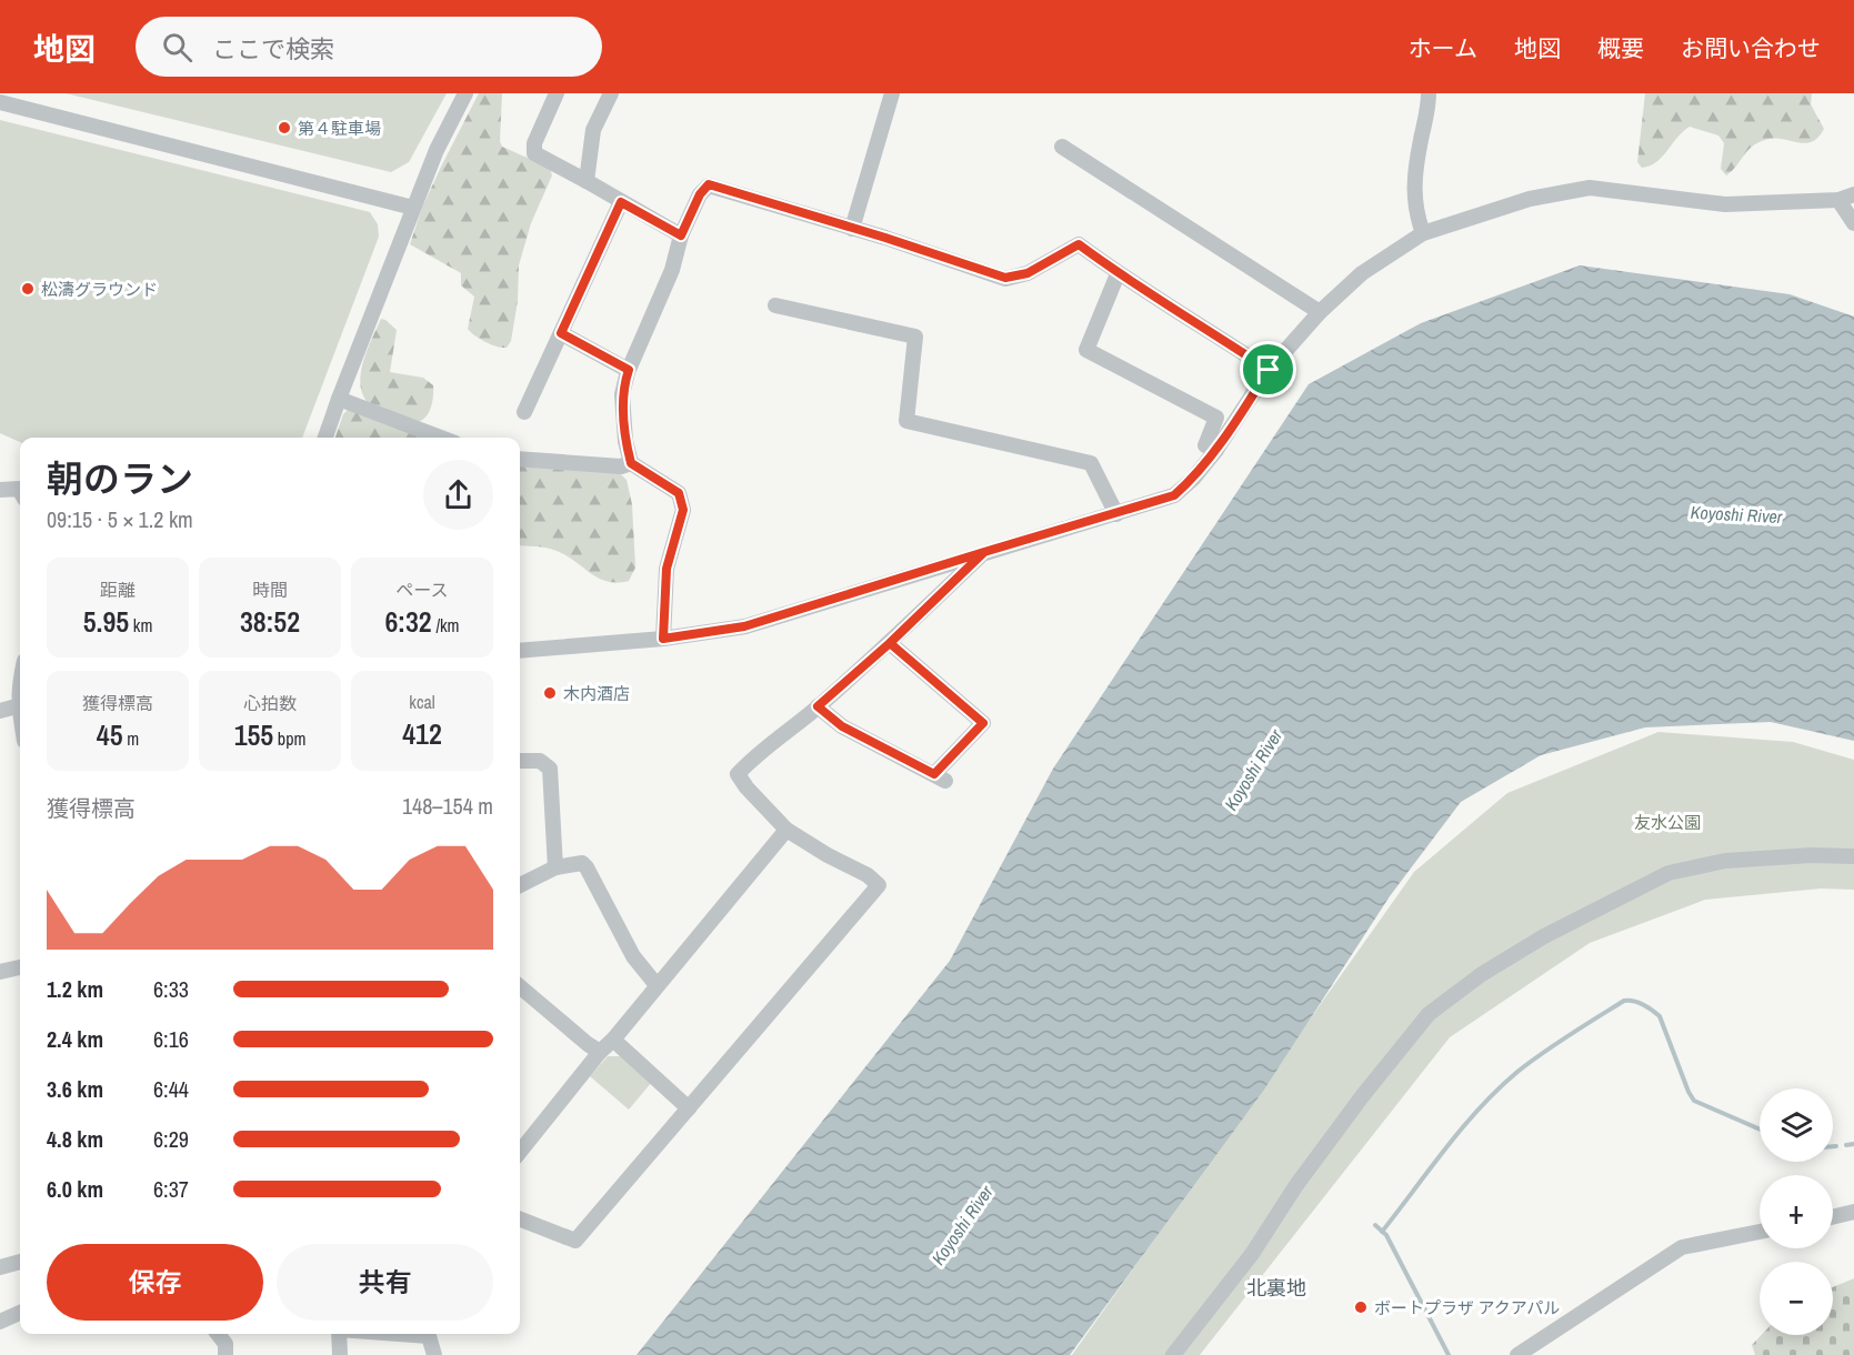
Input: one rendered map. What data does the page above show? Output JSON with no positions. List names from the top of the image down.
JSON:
{
  "districts": ["北裏地"],
  "water": ["Koyoshi River"],
  "parks": ["友水公園"],
  "places": [
    "第４駐車場",
    "松濤グラウンド",
    "木内酒店",
    "ボートプラザ アクアパル"
  ],
  "page": {
    "header": "地図",
    "search": "ここで検索",
    "nav": [
      "ホーム",
      "地図",
      "概要",
      "お問い合わせ"
    ],
    "heading": ["朝のラン", "09:15 · 5 × 1.2 km"],
    "stats": [
      ["距離", "5.95 km"],
      ["時間", "38:52"],
      ["ペース", "6:32 /km"],
      ["獲得標高", "45 m"],
      ["心拍数", "155 bpm"],
      ["kcal", "412"]
    ],
    "chart": ["獲得標高", "148–154 m"],
    "list": [
      {
        "name": "1.2 km",
        "note": "6:33"
      },
      {
        "name": "2.4 km",
        "note": "6:16"
      },
      {
        "name": "3.6 km",
        "note": "6:44"
      },
      {
        "name": "4.8 km",
        "note": "6:29"
      },
      {
        "name": "6.0 km",
        "note": "6:37"
      }
    ],
    "map_buttons": ["+", "−"],
    "buttons": ["保存", "共有"]
  }
}
